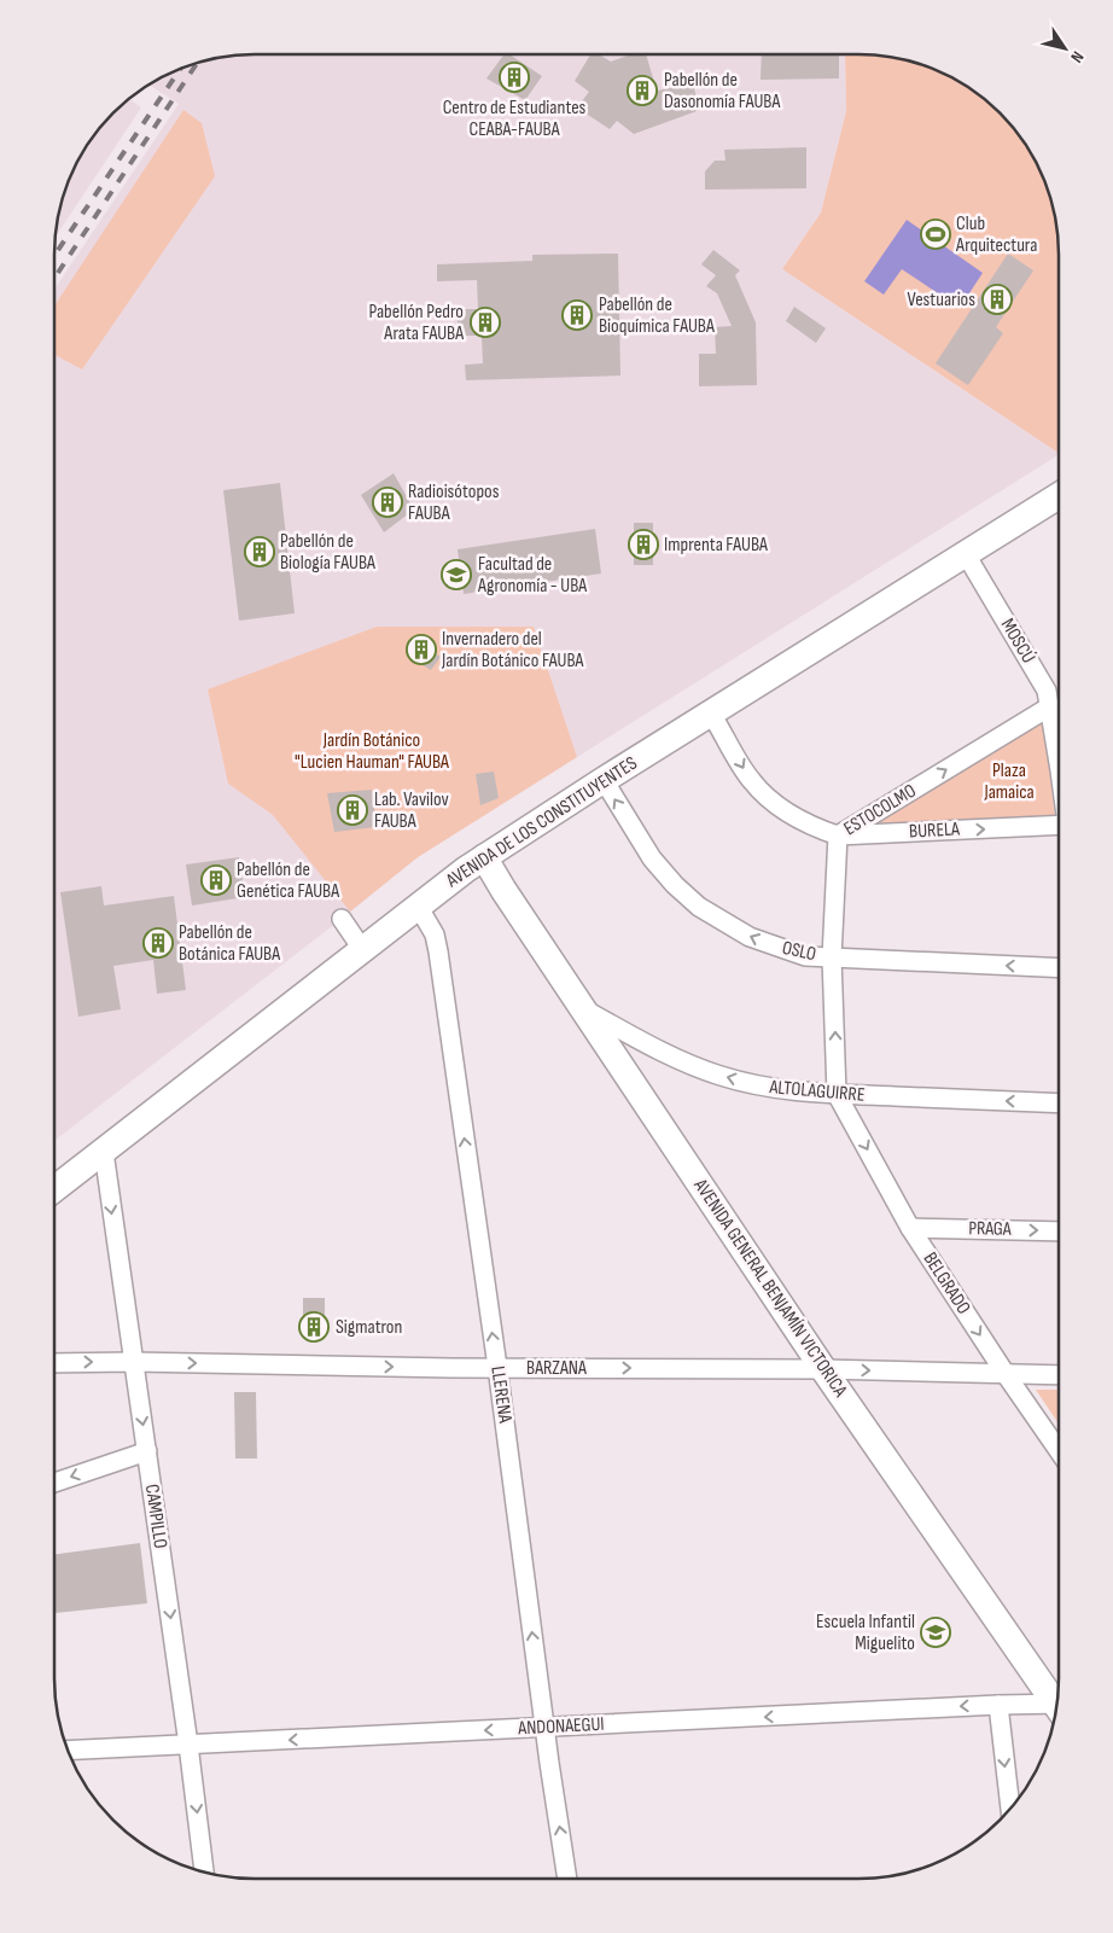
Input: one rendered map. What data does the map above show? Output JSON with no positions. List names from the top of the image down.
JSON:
{
  "streets": {
    "main road": ["AVENIDA DE LOS CONSTITUYENTES", "AVENIDA GENERAL BENJAMÍN VICTORICA"],
    "street": [
      "MOSCÚ",
      "ESTOCOLMO",
      "BURELA",
      "OSLO",
      "ALTOLAGUIRRE",
      "PRAGA",
      "BELGRADO",
      "BARZANA",
      "LLERENA",
      "CAMPILLO",
      "ANDONAEGUI"
    ]
  },
  "crossings": [
    ["MOSCÚ", "ESTOCOLMO"],
    ["MOSCÚ", "AVENIDA DE LOS CONSTITUYENTES"],
    ["ESTOCOLMO", "BURELA"],
    ["ESTOCOLMO", "OSLO"],
    ["ESTOCOLMO", "ALTOLAGUIRRE"],
    ["ESTOCOLMO", "BELGRADO"],
    ["AVENIDA DE LOS CONSTITUYENTES", "BURELA"],
    ["AVENIDA DE LOS CONSTITUYENTES", "OSLO"],
    ["AVENIDA DE LOS CONSTITUYENTES", "AVENIDA GENERAL BENJAMÍN VICTORICA"],
    ["AVENIDA DE LOS CONSTITUYENTES", "LLERENA"],
    ["AVENIDA DE LOS CONSTITUYENTES", "CAMPILLO"],
    ["ALTOLAGUIRRE", "BELGRADO"],
    ["ALTOLAGUIRRE", "AVENIDA GENERAL BENJAMÍN VICTORICA"],
    ["PRAGA", "BELGRADO"],
    ["BELGRADO", "BARZANA"],
    ["AVENIDA GENERAL BENJAMÍN VICTORICA", "BARZANA"],
    ["BARZANA", "LLERENA"],
    ["BARZANA", "CAMPILLO"],
    ["LLERENA", "ANDONAEGUI"],
    ["CAMPILLO", "ANDONAEGUI"]
  ],
  "one_way": [
    "ESTOCOLMO",
    "BURELA",
    "OSLO",
    "ALTOLAGUIRRE",
    "PRAGA",
    "BELGRADO",
    "BARZANA",
    "LLERENA",
    "CAMPILLO",
    "ANDONAEGUI"
  ],
  "parks": ["Jardín Botánico \"Lucien Hauman\" FAUBA", "Plaza Jamaica"],
  "places": {
    "building": [
      "Centro de Estudiantes CEABA-FAUBA",
      "Pabellón de Dasonomía FAUBA",
      "Vestuarios",
      "Pabellón de Bioquímica FAUBA",
      "Pabellón Pedro Arata FAUBA",
      "Radioisótopos FAUBA",
      "Imprenta FAUBA",
      "Pabellón de Biología FAUBA",
      "Invernadero del Jardín Botánico FAUBA",
      "Lab. Vavilov FAUBA",
      "Pabellón de Genética FAUBA",
      "Pabellón de Botánica FAUBA",
      "Sigmatron"
    ],
    "sports": ["Club Arquitectura"],
    "school or university": ["Facultad de Agronomía - UBA", "Escuela Infantil Miguelito"]
  },
  "north": "bottom right"
}
